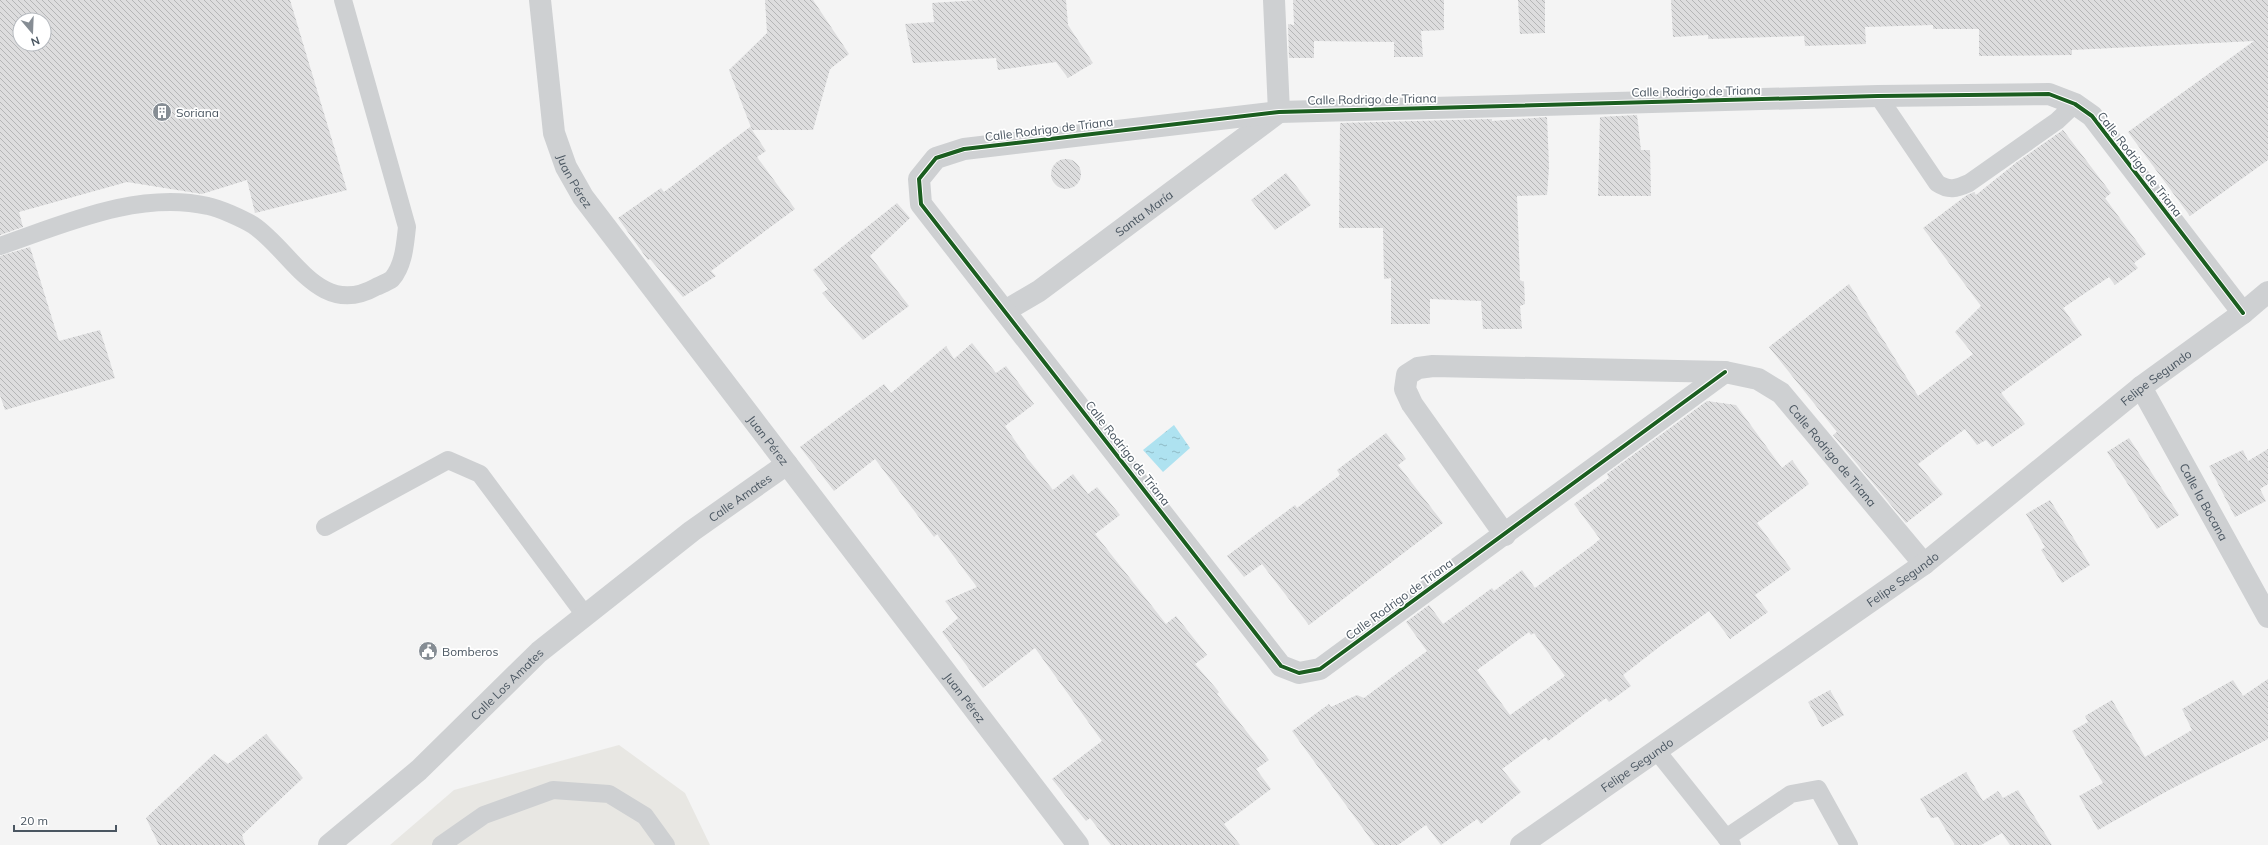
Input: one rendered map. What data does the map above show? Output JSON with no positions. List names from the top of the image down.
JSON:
{
  "streets": {
    "street": [
      "Calle Rodrigo de Triana",
      "Juan Pérez",
      "Santa María",
      "Felipe Segundo",
      "Calle Amates",
      "Calle la Bocana",
      "Calle Los Amates"
    ]
  },
  "crossings": [
    ["Calle Rodrigo de Triana", "Santa María"],
    ["Calle Rodrigo de Triana", "Felipe Segundo"],
    ["Juan Pérez", "Calle Amates"],
    ["Felipe Segundo", "Calle la Bocana"],
    ["Calle Amates", "Calle Los Amates"]
  ],
  "places": {
    "building": ["Soriana"],
    "public building": ["Bomberos"]
  },
  "scale_bar": "20 m",
  "north": "bottom"
}
